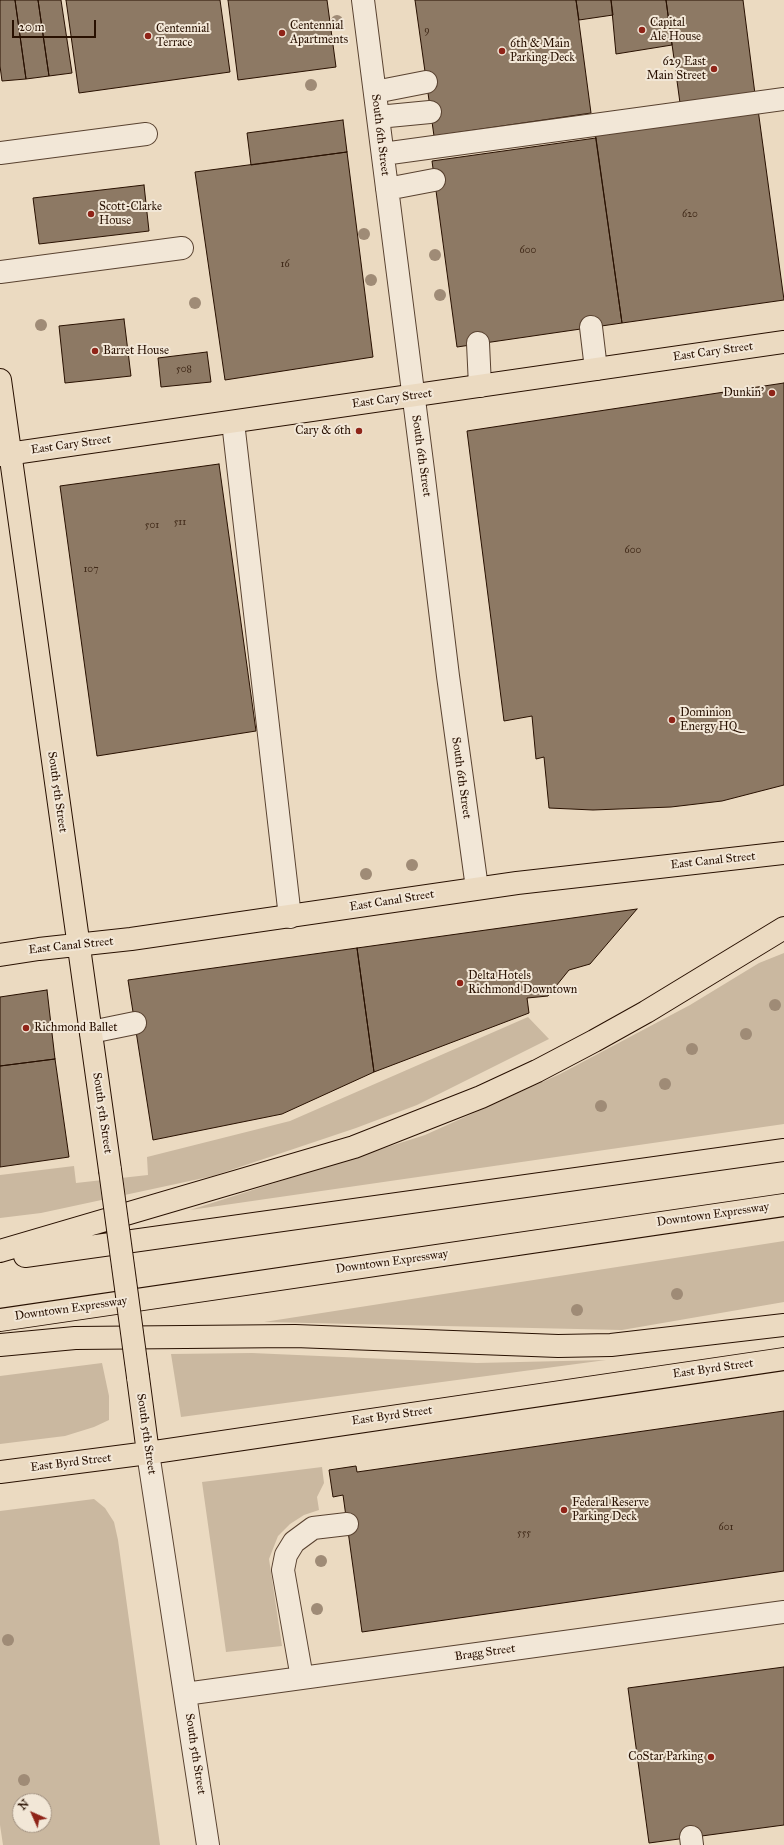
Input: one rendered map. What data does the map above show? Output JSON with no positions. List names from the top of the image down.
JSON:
{
  "streets": {
    "main road": [
      "East Cary Street",
      "South 5th Street",
      "East Canal Street",
      "Downtown Expressway",
      "East Byrd Street"
    ],
    "street": ["South 6th Street", "Bragg Street"]
  },
  "crossings": [
    ["South 6th Street", "East Cary Street"],
    ["South 6th Street", "East Canal Street"],
    ["East Cary Street", "South 5th Street"],
    ["South 5th Street", "East Canal Street"],
    ["South 5th Street", "East Byrd Street"],
    ["South 5th Street", "Bragg Street"]
  ],
  "places": [
    "Capital Ale House",
    "Centennial Apartments",
    "Centennial Terrace",
    "6th & Main Parking Deck",
    "629 East Main Street",
    "Scott-Clarke House",
    "Barret House",
    "Dunkin'",
    "Cary & 6th",
    "Dominion Energy HQ",
    "Delta Hotels Richmond Downtown",
    "Richmond Ballet",
    "Federal Reserve Parking Deck",
    "CoStar Parking"
  ],
  "house_numbers": [
    "9",
    "620",
    "600",
    "16",
    "508",
    "511",
    "501",
    "600",
    "107",
    "601",
    "555"
  ],
  "scale_bar": "20 m",
  "north": "top left"
}
